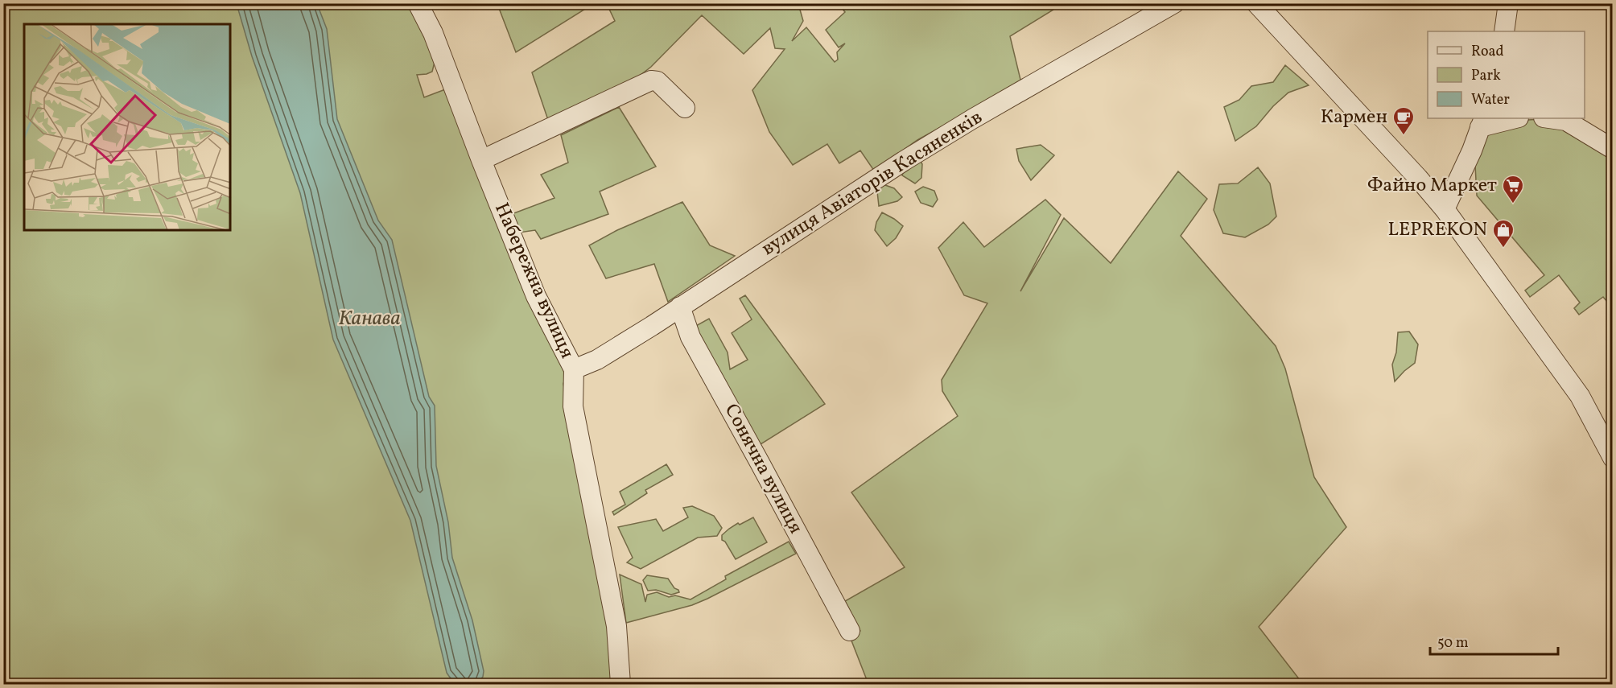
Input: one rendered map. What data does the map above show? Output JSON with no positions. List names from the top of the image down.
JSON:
{
  "streets": {
    "street": ["вулиця Авіаторів Касяненків", "Набережна вулиця", "Сонячна вулиця"]
  },
  "crossings": [
    ["вулиця Авіаторів Касяненків", "Набережна вулиця"],
    ["вулиця Авіаторів Касяненків", "Сонячна вулиця"]
  ],
  "water": ["Канава"],
  "places": {
    "cafe": ["Кармен"],
    "supermarket": ["Файно Маркет"],
    "shop": ["LEPREKON"]
  },
  "legend": ["Road", "Park", "Water"],
  "scale_bar": "50 m"
}
